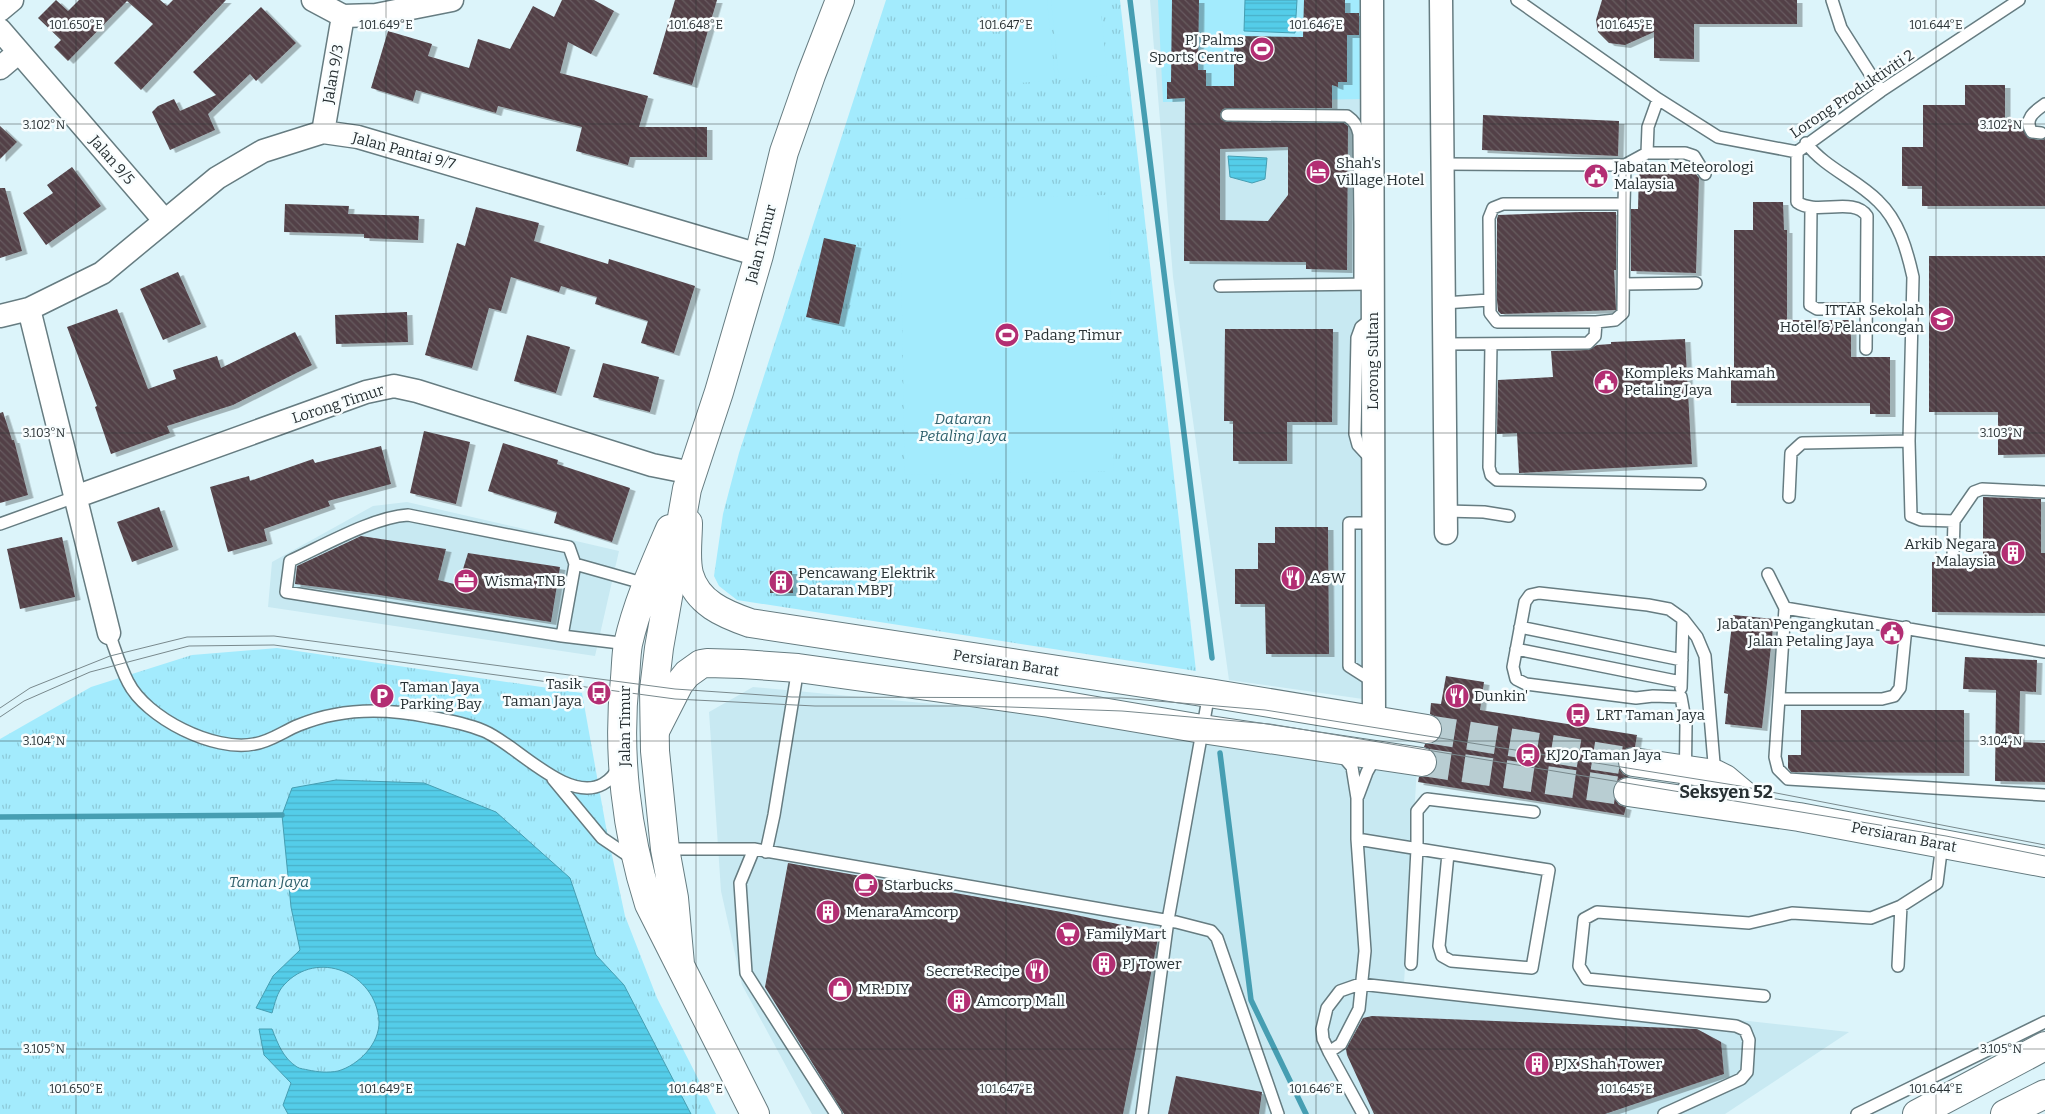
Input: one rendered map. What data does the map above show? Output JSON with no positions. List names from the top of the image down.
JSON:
{
  "streets": {
    "main road": ["Jalan Timur", "Persiaran Barat"],
    "street": [
      "Jalan 9/3",
      "Jalan Pantai 9/7",
      "Jalan 9/5",
      "Lorong Sultan",
      "Lorong Timur"
    ],
    "lane": ["Lorong Produktiviti 2"]
  },
  "crossings": [
    ["Jalan 9/3", "Jalan Pantai 9/7"],
    ["Jalan Pantai 9/7", "Jalan 9/5"],
    ["Jalan Pantai 9/7", "Jalan Timur"],
    ["Jalan Timur", "Lorong Timur"],
    ["Jalan Timur", "Persiaran Barat"],
    ["Lorong Sultan", "Persiaran Barat"],
    ["Lorong Timur", "Persiaran Barat"]
  ],
  "districts": ["Seksyen 52"],
  "parks": ["Dataran Petaling Jaya", "Taman Jaya"],
  "places": {
    "sports": ["PJ Palms Sports Centre", "Padang Timur"],
    "hotel": ["Shah's Village Hotel"],
    "public building": ["Jabatan Meteorologi Malaysia", "Kompleks Mahkamah Petaling Jaya", "Jabatan Pengangkutan Jalan Petaling Jaya"],
    "school or university": ["ITTAR Sekolah Hotel & Pelancongan"],
    "building": [
      "Arkib Negara Malaysia",
      "Pencawang Elektrik Dataran MBPJ",
      "Menara Amcorp",
      "PJ Tower",
      "Amcorp Mall",
      "PJX Shah Tower"
    ],
    "restaurant": ["A&W", "Dunkin'", "Secret Recipe"],
    "office": ["Wisma TNB"],
    "bus stop": ["Tasik Taman Jaya", "LRT Taman Jaya"],
    "parking": ["Taman Jaya Parking Bay"],
    "station": ["KJ20 Taman Jaya"],
    "cafe": ["Starbucks"],
    "supermarket": ["FamilyMart"],
    "shop": ["MR.DIY"]
  },
  "coordinates": [
    "101.650°E",
    "101.649°E",
    "101.648°E",
    "101.647°E",
    "101.646°E",
    "101.645°E",
    "101.644°E",
    "3.102°N",
    "3.103°N",
    "3.104°N",
    "3.105°N"
  ]
}
